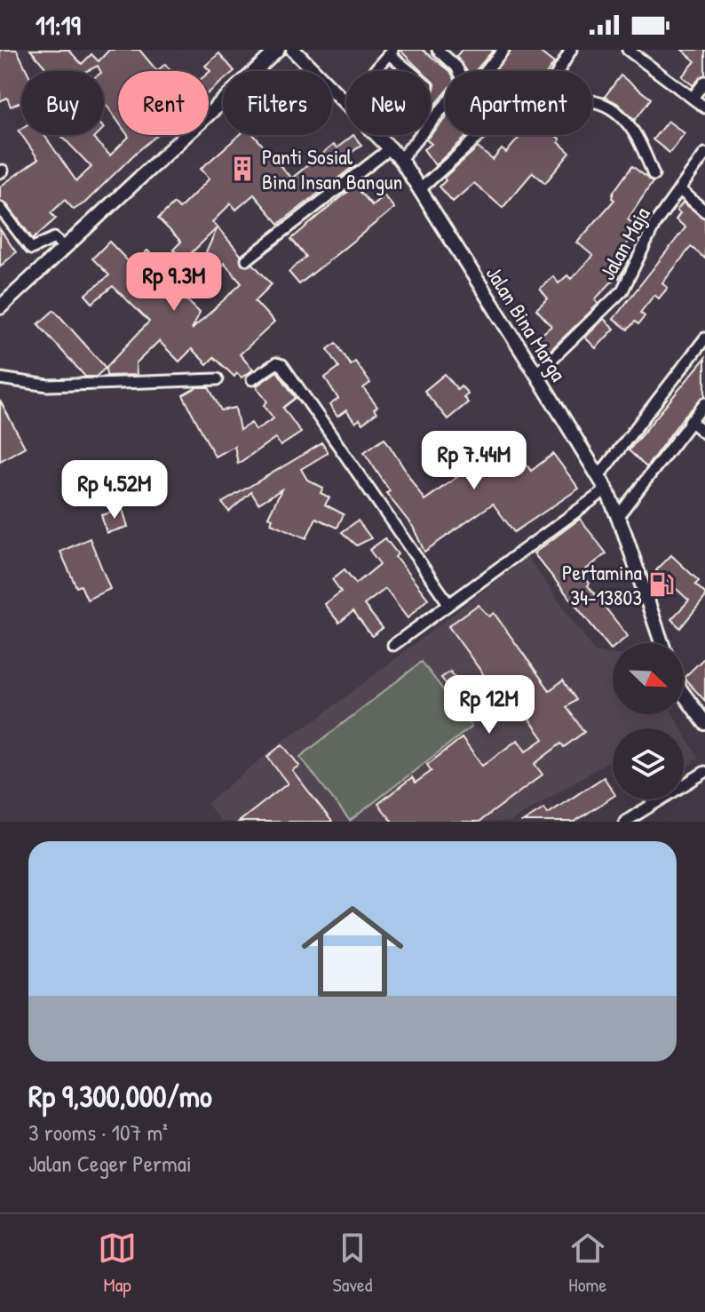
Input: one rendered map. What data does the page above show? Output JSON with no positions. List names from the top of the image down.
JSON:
{
  "streets": {
    "street": ["Jalan Maja", "Jalan Bina Marga"]
  },
  "crossings": [
    ["Jalan Maja", "Jalan Bina Marga"]
  ],
  "places": {
    "building": ["Panti Sosial Bina Insan Bangun"],
    "fuel station": ["Pertamina 34-13803"]
  },
  "north": "bottom right",
  "page": {
    "status": "11:19",
    "chip": [
      "Buy",
      "Rent",
      "Filters",
      "New",
      "Apartment"
    ],
    "price": [
      "Rp 9.3M",
      "Rp 7.44M",
      "Rp 4.52M",
      "Rp 12M"
    ],
    "list": [
      {
        "name": "Rp 9,300,000/mo",
        "note": "3 rooms · 107 m² · Jalan Ceger Permai"
      }
    ],
    "tabs": ["Map", "Saved", "Home"]
  }
}
